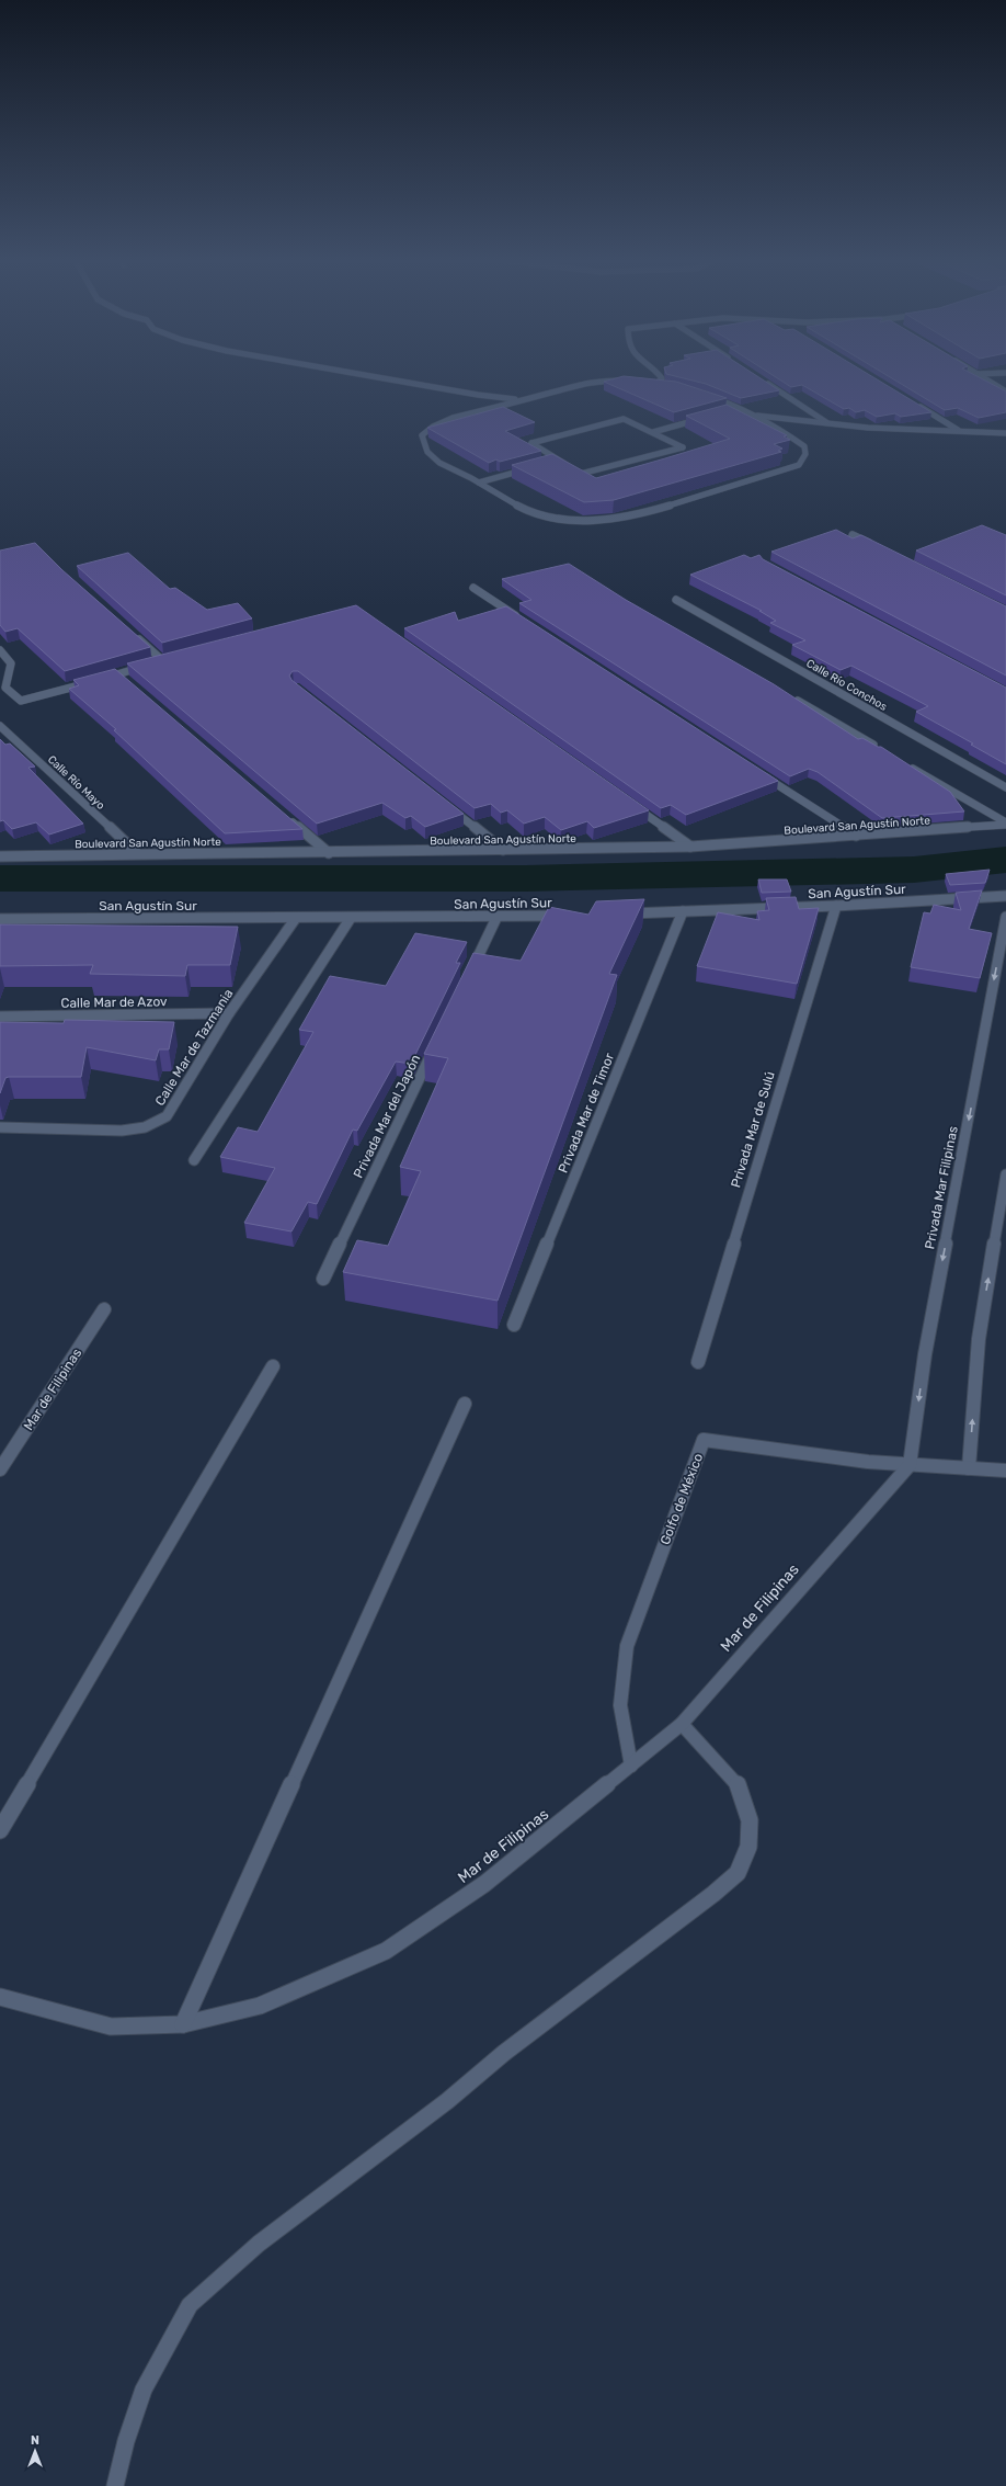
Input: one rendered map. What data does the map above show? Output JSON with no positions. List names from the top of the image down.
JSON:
{
  "streets": {
    "street": [
      "Calle Río Conchos",
      "Calle Río Mayo",
      "Boulevard San Agustín Norte",
      "San Agustín Sur",
      "Calle Mar de Azov",
      "Calle Mar de Tazmania",
      "Privada Mar de Timor",
      "Privada Mar del Japón",
      "Privada Mar de Sulú",
      "Privada Mar Filipinas",
      "Mar de Filipinas",
      "Golfo de México"
    ]
  },
  "crossings": [
    ["Calle Río Mayo", "Boulevard San Agustín Norte"],
    ["San Agustín Sur", "Calle Mar de Tazmania"],
    ["San Agustín Sur", "Privada Mar de Timor"],
    ["San Agustín Sur", "Privada Mar de Sulú"],
    ["Calle Mar de Azov", "Calle Mar de Tazmania"],
    ["Privada Mar Filipinas", "Mar de Filipinas"],
    ["Privada Mar Filipinas", "Golfo de México"],
    ["Mar de Filipinas", "Golfo de México"]
  ],
  "north": "top"
}
